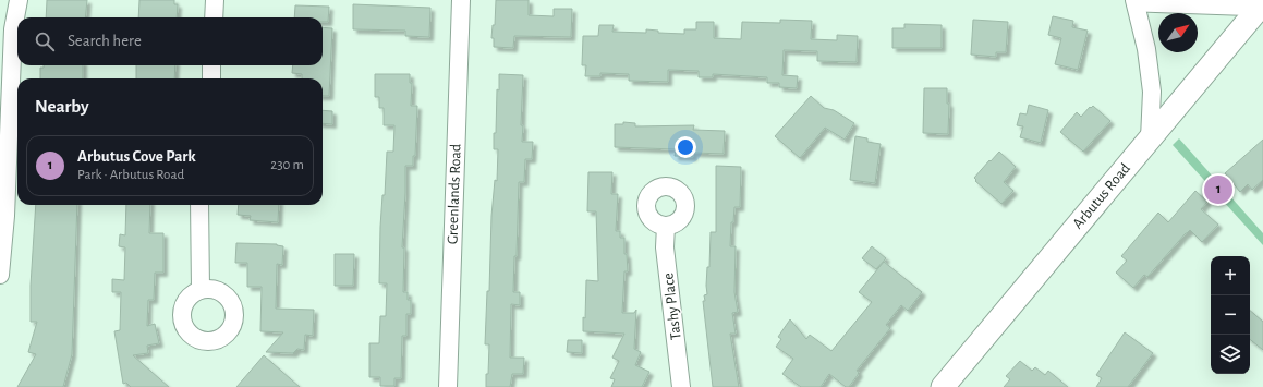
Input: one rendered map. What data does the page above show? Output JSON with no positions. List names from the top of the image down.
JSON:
{
  "streets": {
    "main road": ["Arbutus Road"],
    "street": ["Greenlands Road", "Tashy Place"]
  },
  "north": "top right",
  "page": {
    "search": "Search here",
    "heading": "Nearby",
    "list": [
      {
        "mark": "1",
        "name": "Arbutus Cove Park",
        "note": "Park · Arbutus Road",
        "value": "230 m"
      }
    ],
    "pins": "1",
    "map_buttons": ["+", "−"]
  }
}
